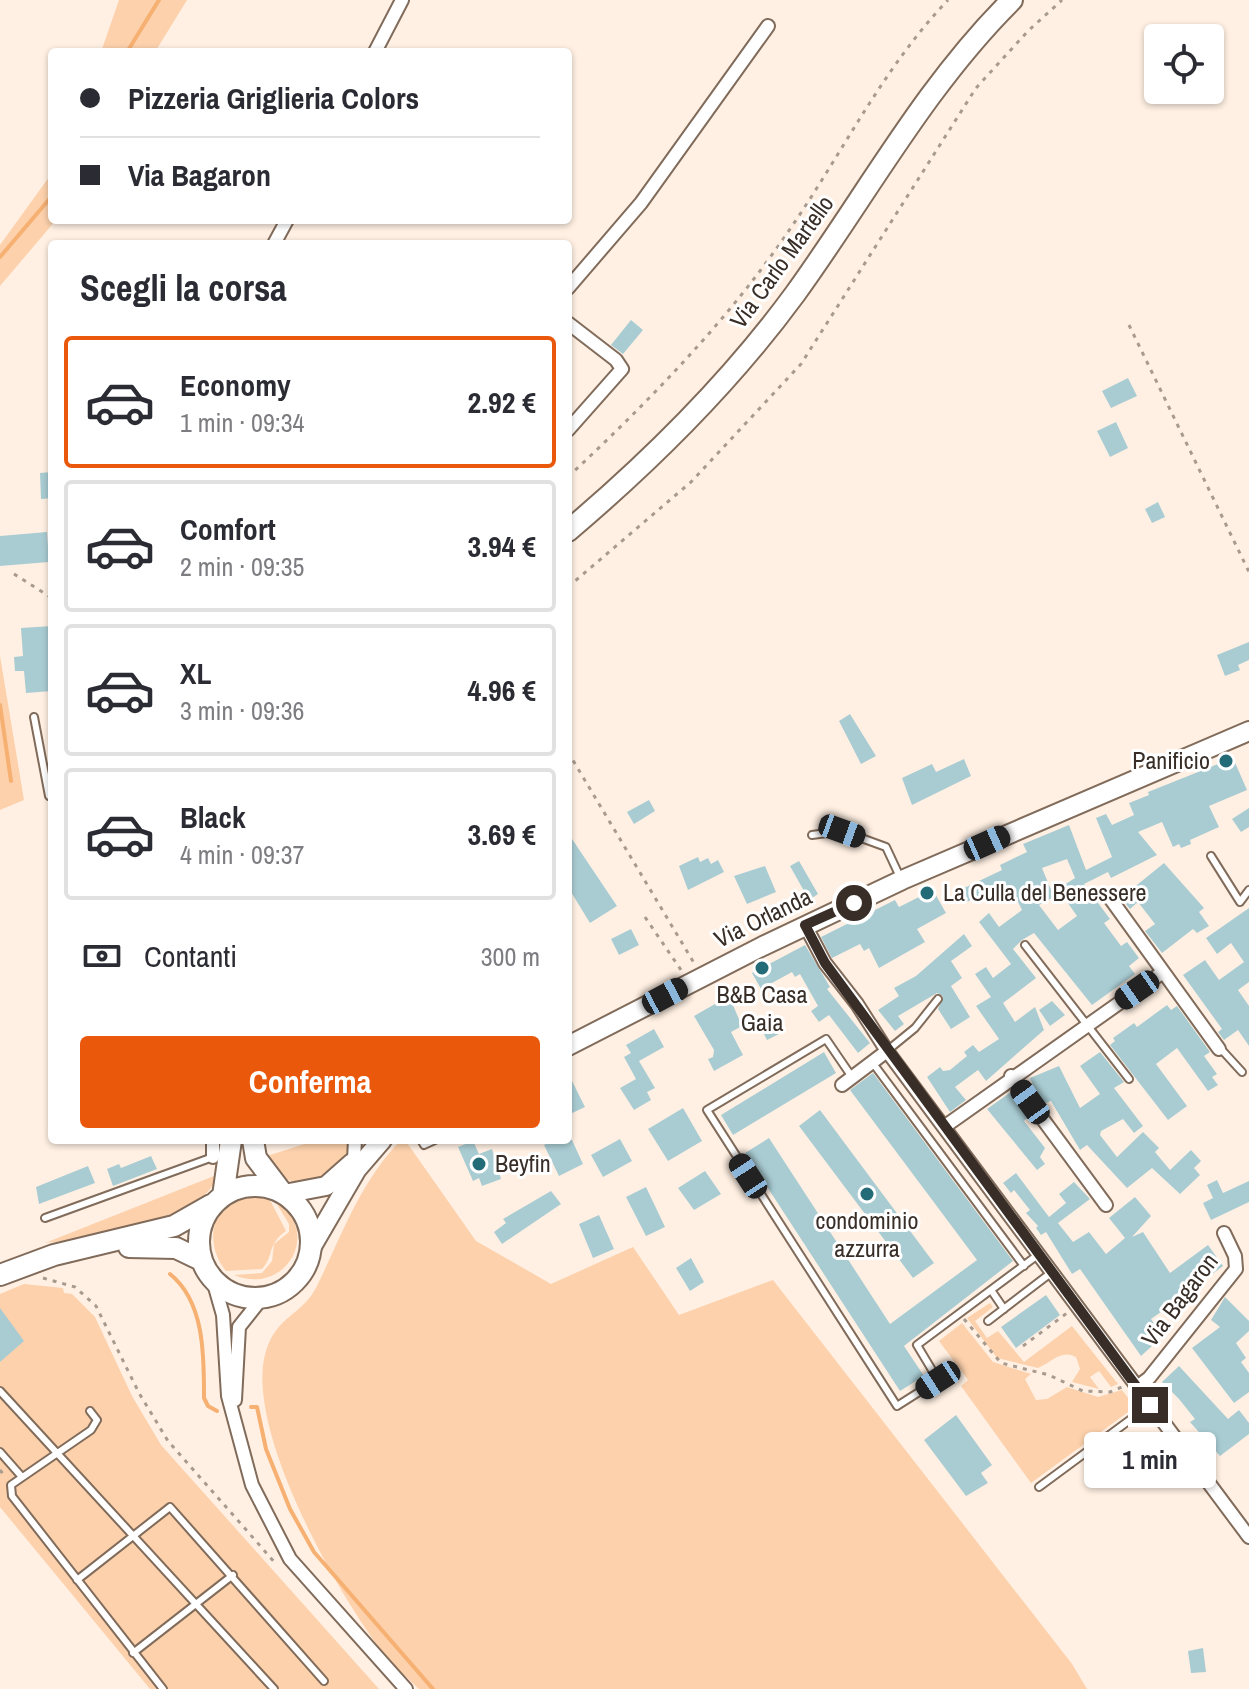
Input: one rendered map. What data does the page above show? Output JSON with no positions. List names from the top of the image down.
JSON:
{
  "streets": {
    "main road": ["Via Carlo Martello", "Via Orlanda"],
    "street": ["Via Bagaron"]
  },
  "crossings": [
    ["Via Orlanda", "Via Bagaron"]
  ],
  "places": [
    "Panificio",
    "La Culla del Benessere",
    "B&B Casa Gaia",
    "Beyfin",
    "condominio azzurra"
  ],
  "page": {
    "banner": ["Pizzeria Griglieria Colors", "Via Bagaron"],
    "heading": "Scegli la corsa",
    "list": [
      {
        "name": "Economy",
        "note": "1 min · 09:34",
        "value": "2.92 €"
      },
      {
        "name": "Comfort",
        "note": "2 min · 09:35",
        "value": "3.94 €"
      },
      {
        "name": "XL",
        "note": "3 min · 09:36",
        "value": "4.96 €"
      },
      {
        "name": "Black",
        "note": "4 min · 09:37",
        "value": "3.69 €"
      }
    ],
    "pay": ["Contanti", "300 m"],
    "buttons": "Conferma",
    "bubble": "1 min"
  }
}
